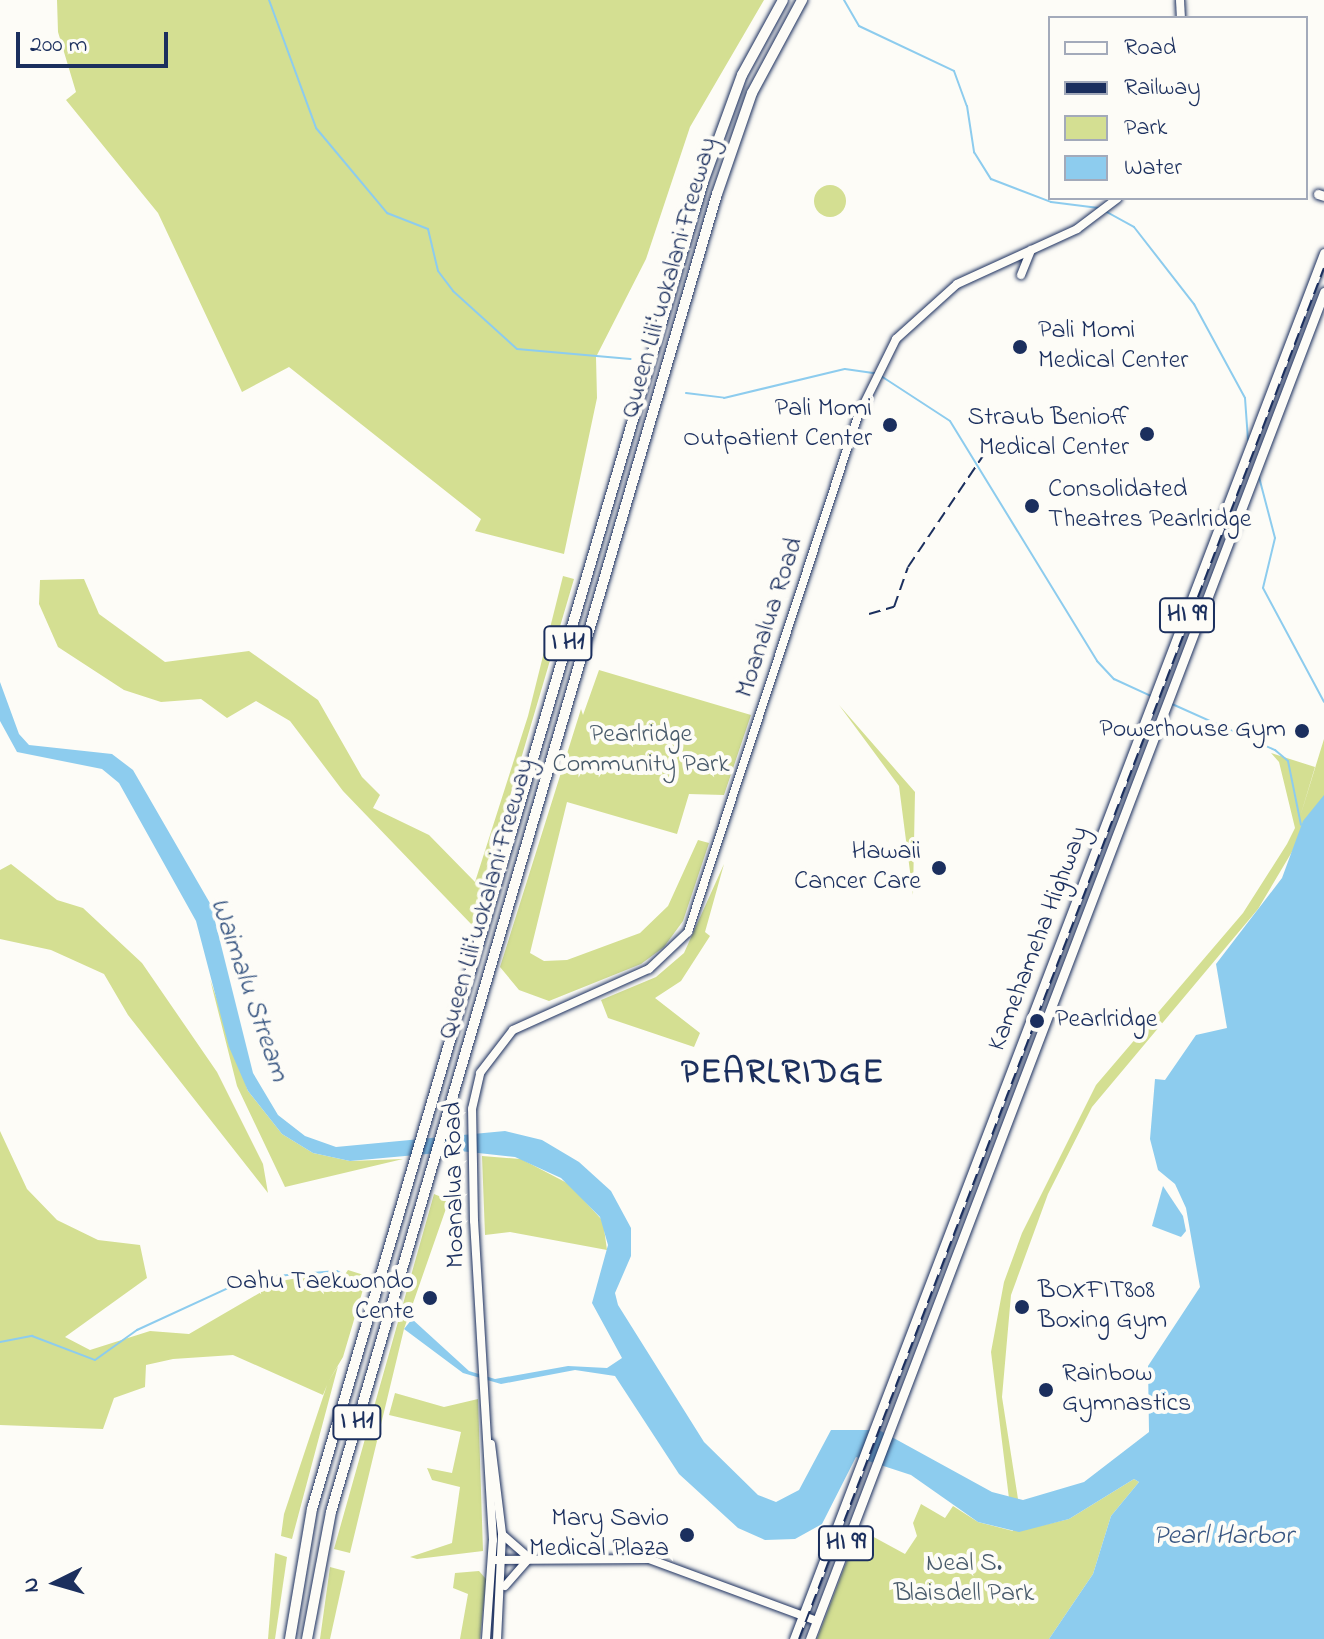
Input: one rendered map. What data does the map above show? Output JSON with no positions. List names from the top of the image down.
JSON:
{
  "streets": {
    "highway": ["Queen Liliʻuokalani Freeway", "I H1"],
    "main road": ["HI 99", "Moanalua Road", "Kamehameha Highway"]
  },
  "districts": ["PEARLRIDGE"],
  "water": ["Waimalu Stream", "Pearl Harbor"],
  "parks": ["Pearlridge Community Park", "Neal S. Blaisdell Park"],
  "places": [
    "Pali Momi Medical Center",
    "Pali Momi Outpatient Center",
    "Straub Benioff Medical Center",
    "Consolidated Theatres Pearlridge",
    "Powerhouse Gym",
    "Hawaii Cancer Care",
    "Pearlridge",
    "Oahu Taekwondo Cente",
    "BOXFIT808 Boxing Gym",
    "Rainbow Gymnastics",
    "Mary Savio Medical Plaza"
  ],
  "legend": [
    "Road",
    "Railway",
    "Park",
    "Water"
  ],
  "scale_bar": "200 m",
  "north": "left"
}
